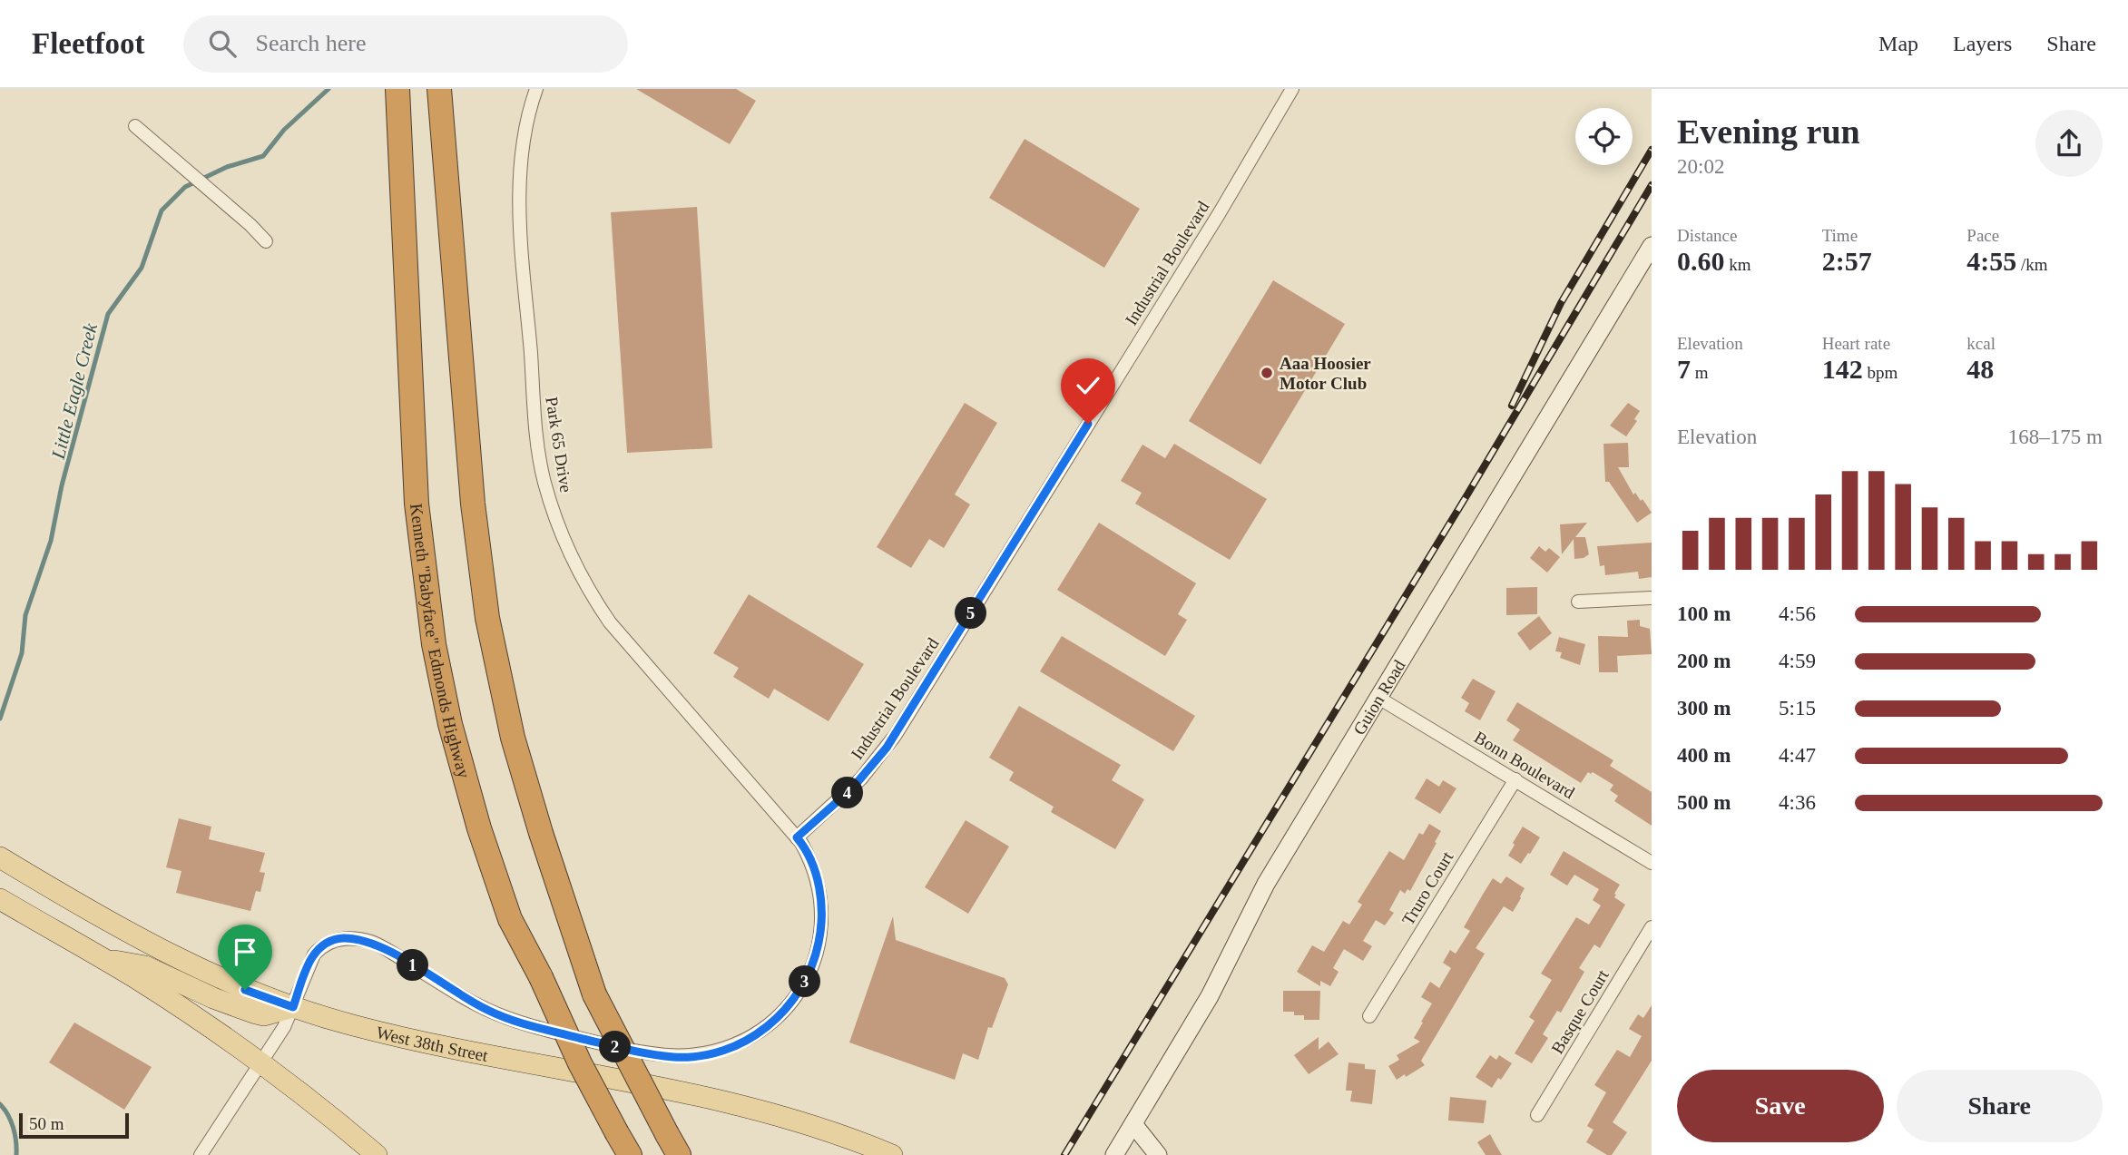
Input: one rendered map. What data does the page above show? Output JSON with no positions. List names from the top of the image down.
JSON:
{
  "streets": {
    "highway": ["Kenneth \"Babyface\" Edmonds Highway"],
    "main road": ["West 38th Street"],
    "street": [
      "Industrial Boulevard",
      "Park 65 Drive",
      "Guion Road",
      "Bonn Boulevard",
      "Truro Court",
      "Basque Court"
    ]
  },
  "crossings": [
    ["Industrial Boulevard", "Park 65 Drive"],
    ["Guion Road", "Bonn Boulevard"],
    ["Bonn Boulevard", "Truro Court"]
  ],
  "water": ["Little Eagle Creek"],
  "places": ["Aaa Hoosier Motor Club"],
  "scale_bar": "50 m",
  "page": {
    "header": "Fleetfoot",
    "search": "Search here",
    "nav": ["Map", "Layers", "Share"],
    "heading": ["Evening run", "20:02"],
    "stats": [
      ["Distance", "0.60 km"],
      ["Time", "2:57"],
      ["Pace", "4:55 /km"],
      ["Elevation", "7 m"],
      ["Heart rate", "142 bpm"],
      ["kcal", "48"]
    ],
    "chart": ["Elevation", "168–175 m"],
    "list": [
      {
        "name": "100 m",
        "note": "4:56"
      },
      {
        "name": "200 m",
        "note": "4:59"
      },
      {
        "name": "300 m",
        "note": "5:15"
      },
      {
        "name": "400 m",
        "note": "4:47"
      },
      {
        "name": "500 m",
        "note": "4:36"
      }
    ],
    "pins": [
      "5",
      "4",
      "1",
      "3",
      "2"
    ],
    "buttons": ["Save", "Share"],
    "scale": "50 m"
  }
}
